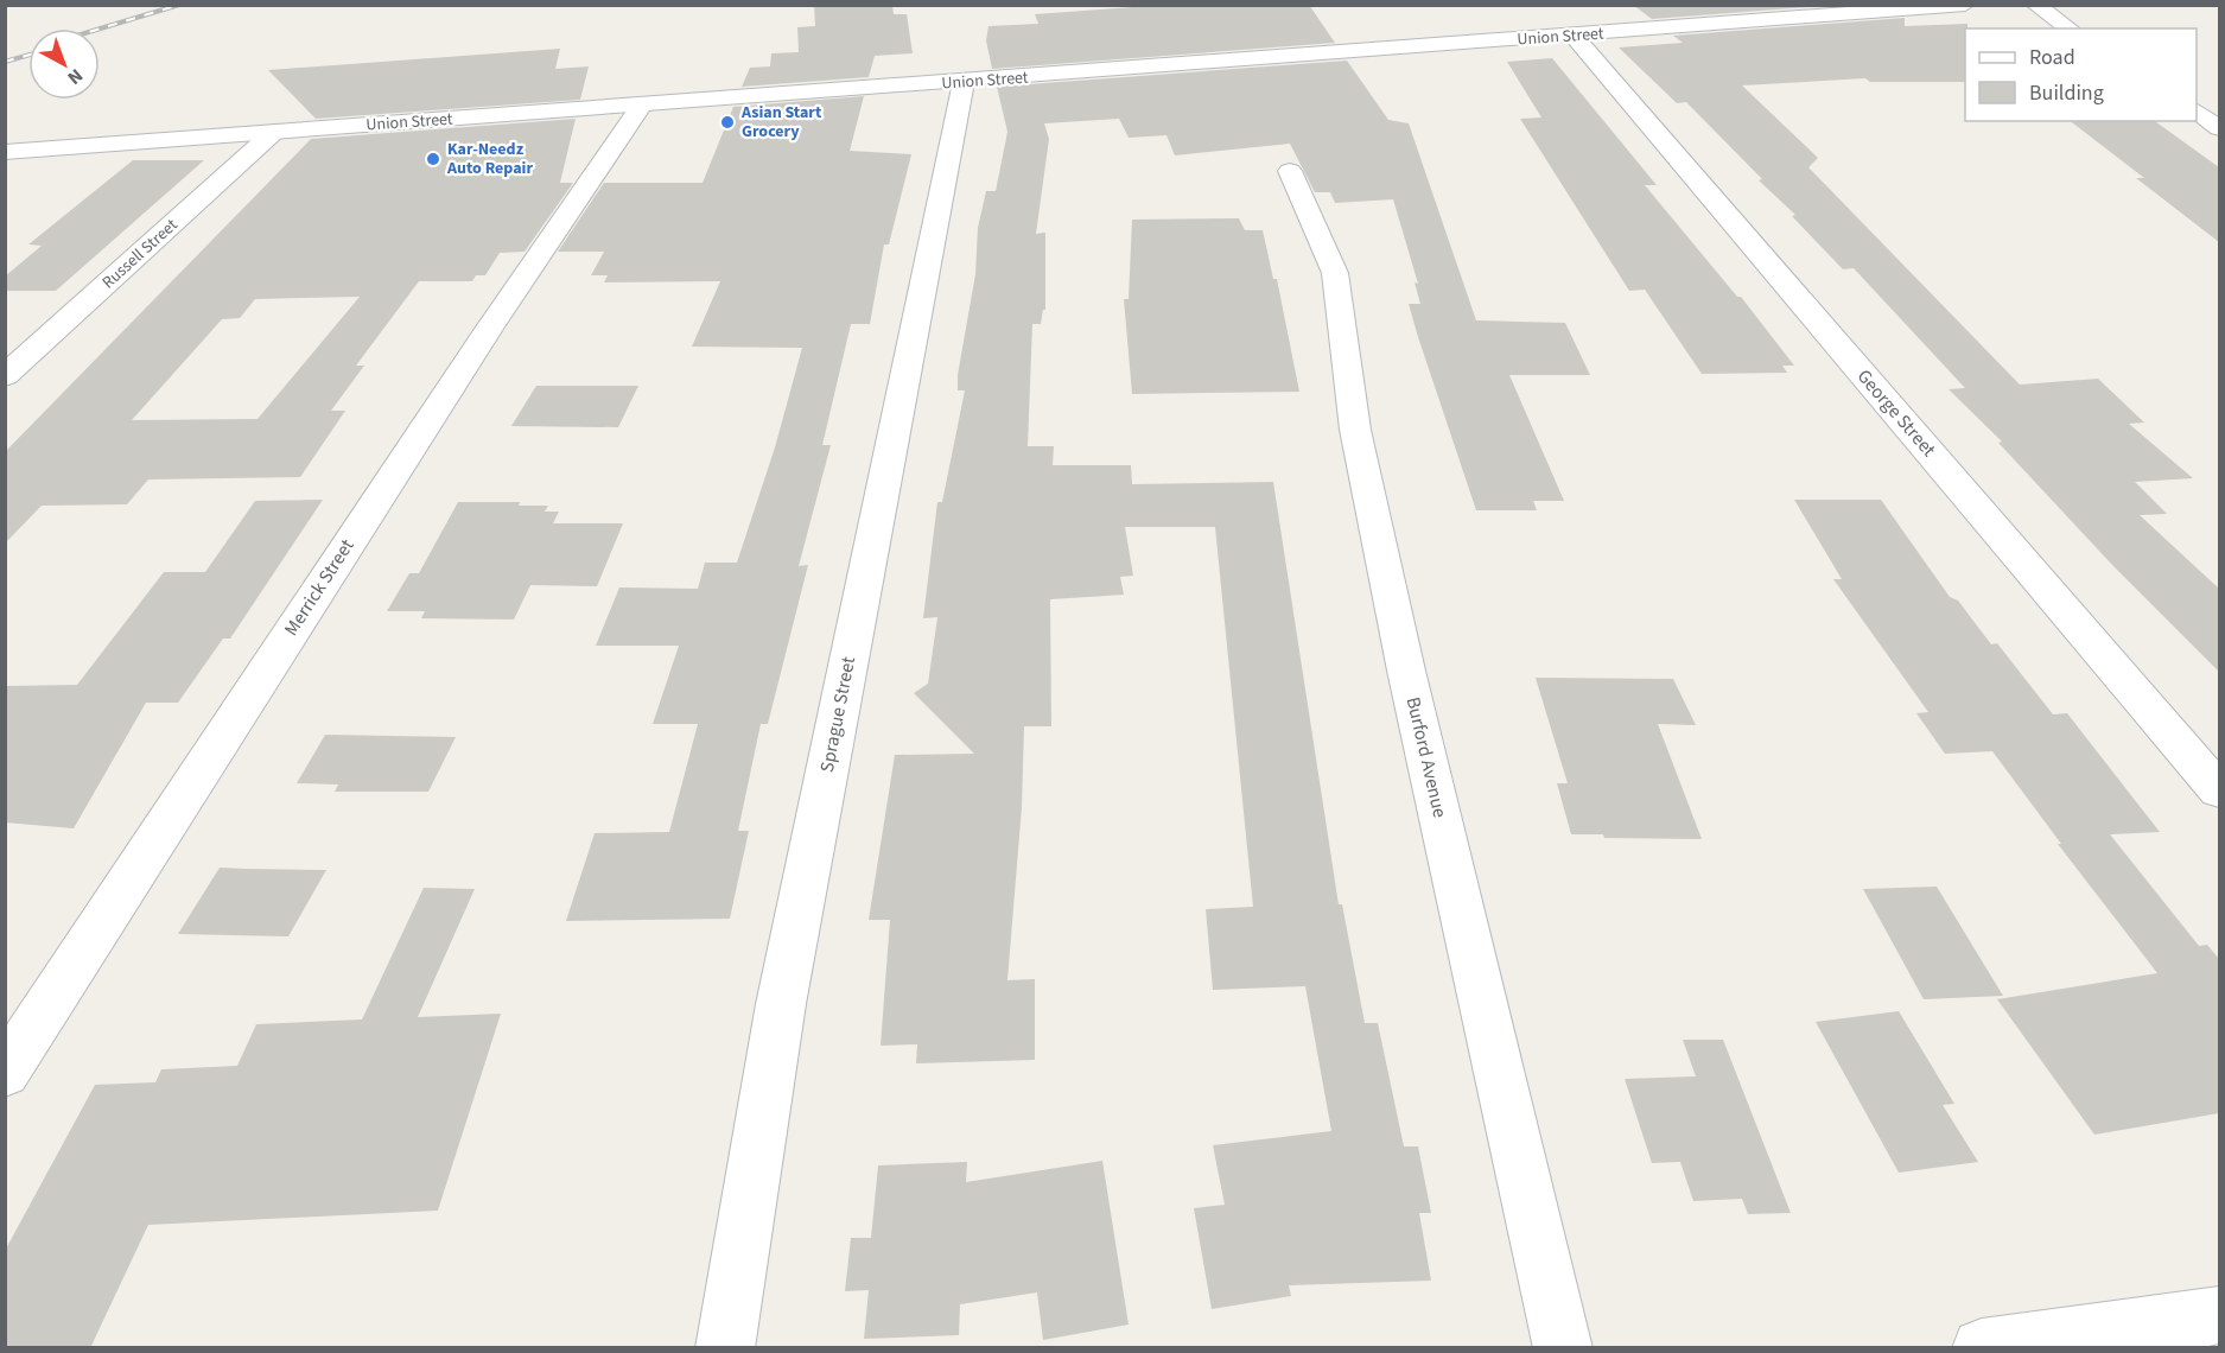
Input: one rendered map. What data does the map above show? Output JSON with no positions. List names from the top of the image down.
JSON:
{
  "streets": {
    "street": [
      "Union Street",
      "Russell Street",
      "George Street",
      "Merrick Street",
      "Sprague Street",
      "Burford Avenue"
    ]
  },
  "crossings": [
    ["Union Street", "Russell Street"],
    ["Union Street", "George Street"],
    ["Union Street", "Merrick Street"],
    ["Union Street", "Sprague Street"]
  ],
  "places": ["Asian Start Grocery", "Kar-Needz Auto Repair"],
  "legend": ["Road", "Building"],
  "north": "bottom right"
}
